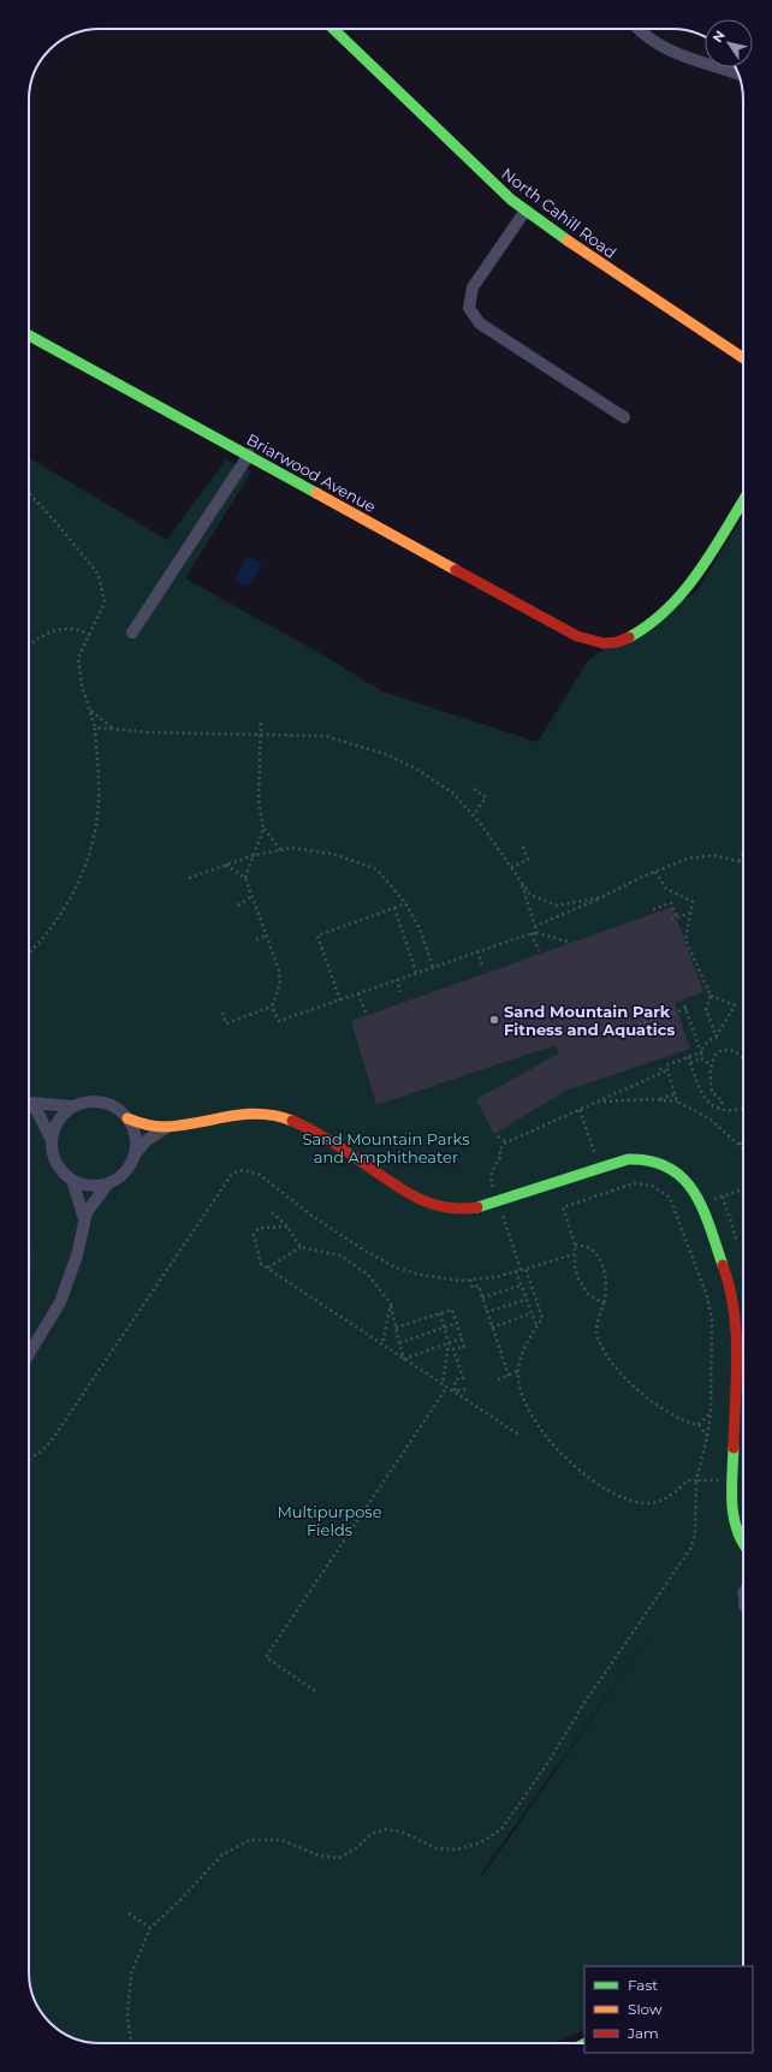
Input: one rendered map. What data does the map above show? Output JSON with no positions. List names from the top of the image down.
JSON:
{
  "streets": {
    "street": ["North Cahill Road", "Briarwood Avenue"]
  },
  "parks": ["Sand Mountain Parks and Amphitheater", "Multipurpose Fields"],
  "places": ["Sand Mountain Park Fitness and Aquatics"],
  "legend": ["Fast", "Slow", "Jam"],
  "north": "top left"
}
